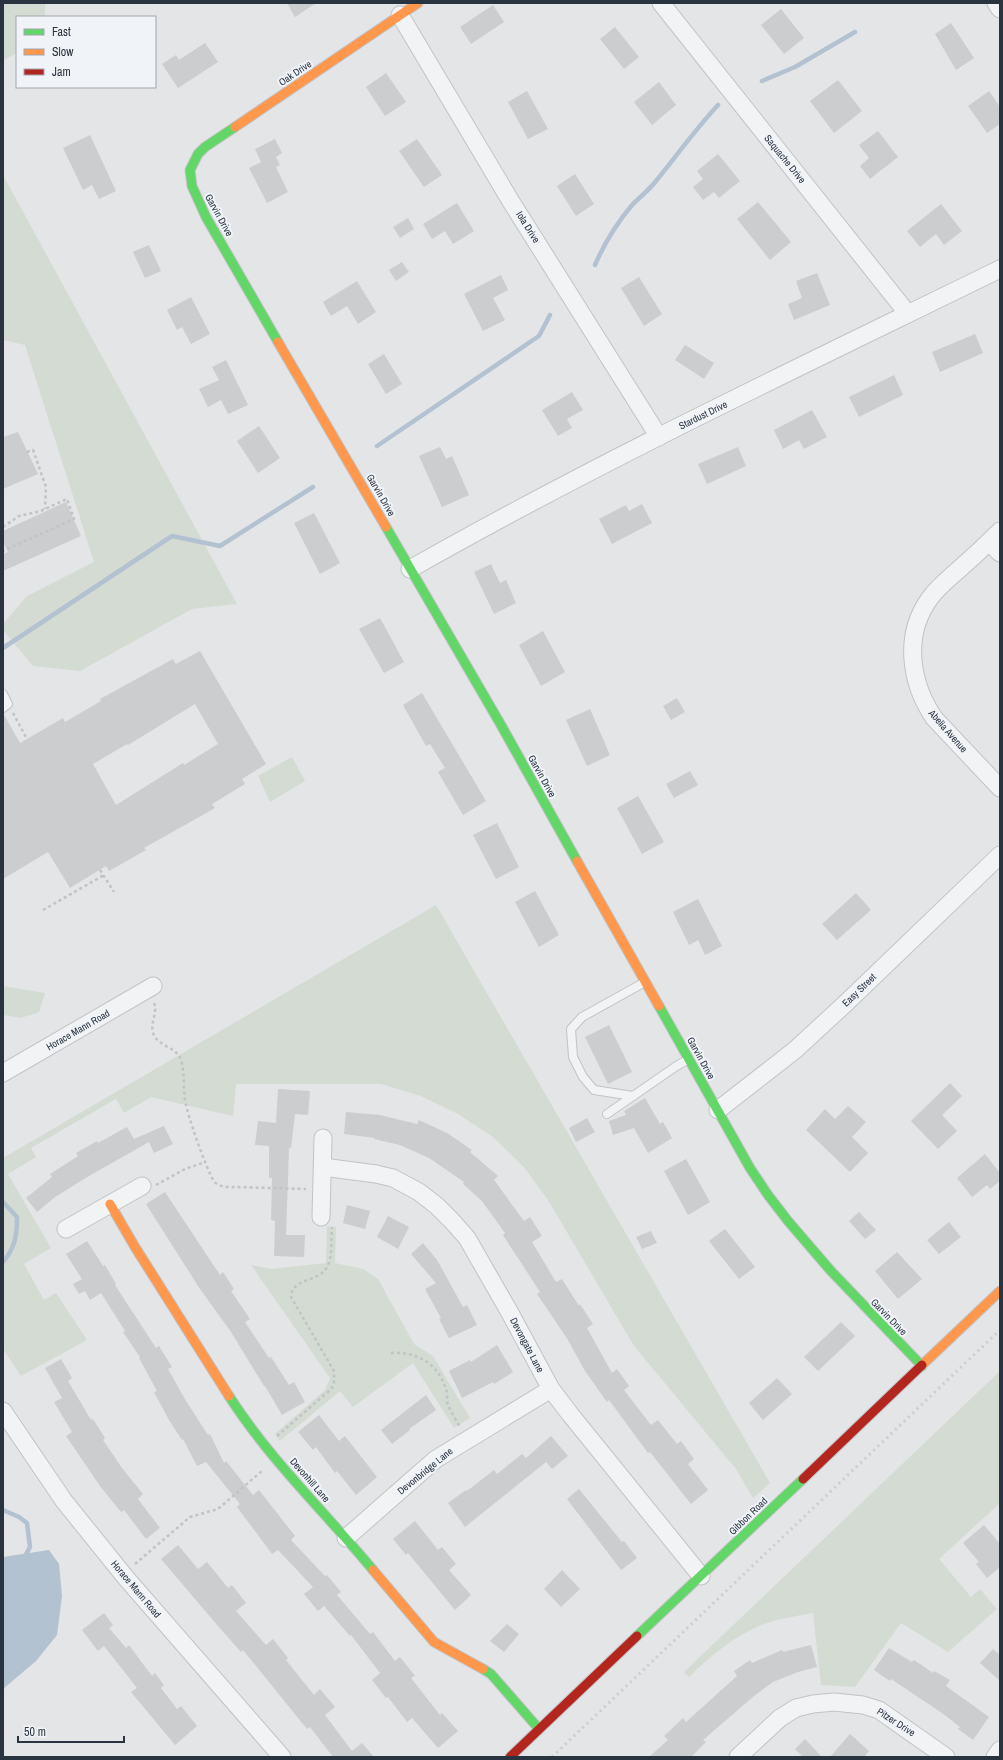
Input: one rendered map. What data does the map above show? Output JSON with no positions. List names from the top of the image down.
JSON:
{
  "streets": {
    "street": [
      "Oak Drive",
      "Saquache Drive",
      "Garvin Drive",
      "Iola Drive",
      "Stardust Drive",
      "Abelia Avenue",
      "Easy Street",
      "Horace Mann Road",
      "Devongate Lane",
      "Devonbridge Lane",
      "Devonhill Lane",
      "Gibbon Road",
      "Pitzer Drive"
    ]
  },
  "crossings": [
    ["Oak Drive", "Garvin Drive"],
    ["Oak Drive", "Iola Drive"],
    ["Saquache Drive", "Stardust Drive"],
    ["Garvin Drive", "Stardust Drive"],
    ["Garvin Drive", "Easy Street"],
    ["Garvin Drive", "Gibbon Road"],
    ["Iola Drive", "Stardust Drive"],
    ["Devongate Lane", "Devonbridge Lane"],
    ["Devongate Lane", "Gibbon Road"],
    ["Devonbridge Lane", "Devonhill Lane"],
    ["Devonhill Lane", "Gibbon Road"]
  ],
  "legend": ["Fast", "Slow", "Jam"],
  "scale_bar": "50 m"
}
